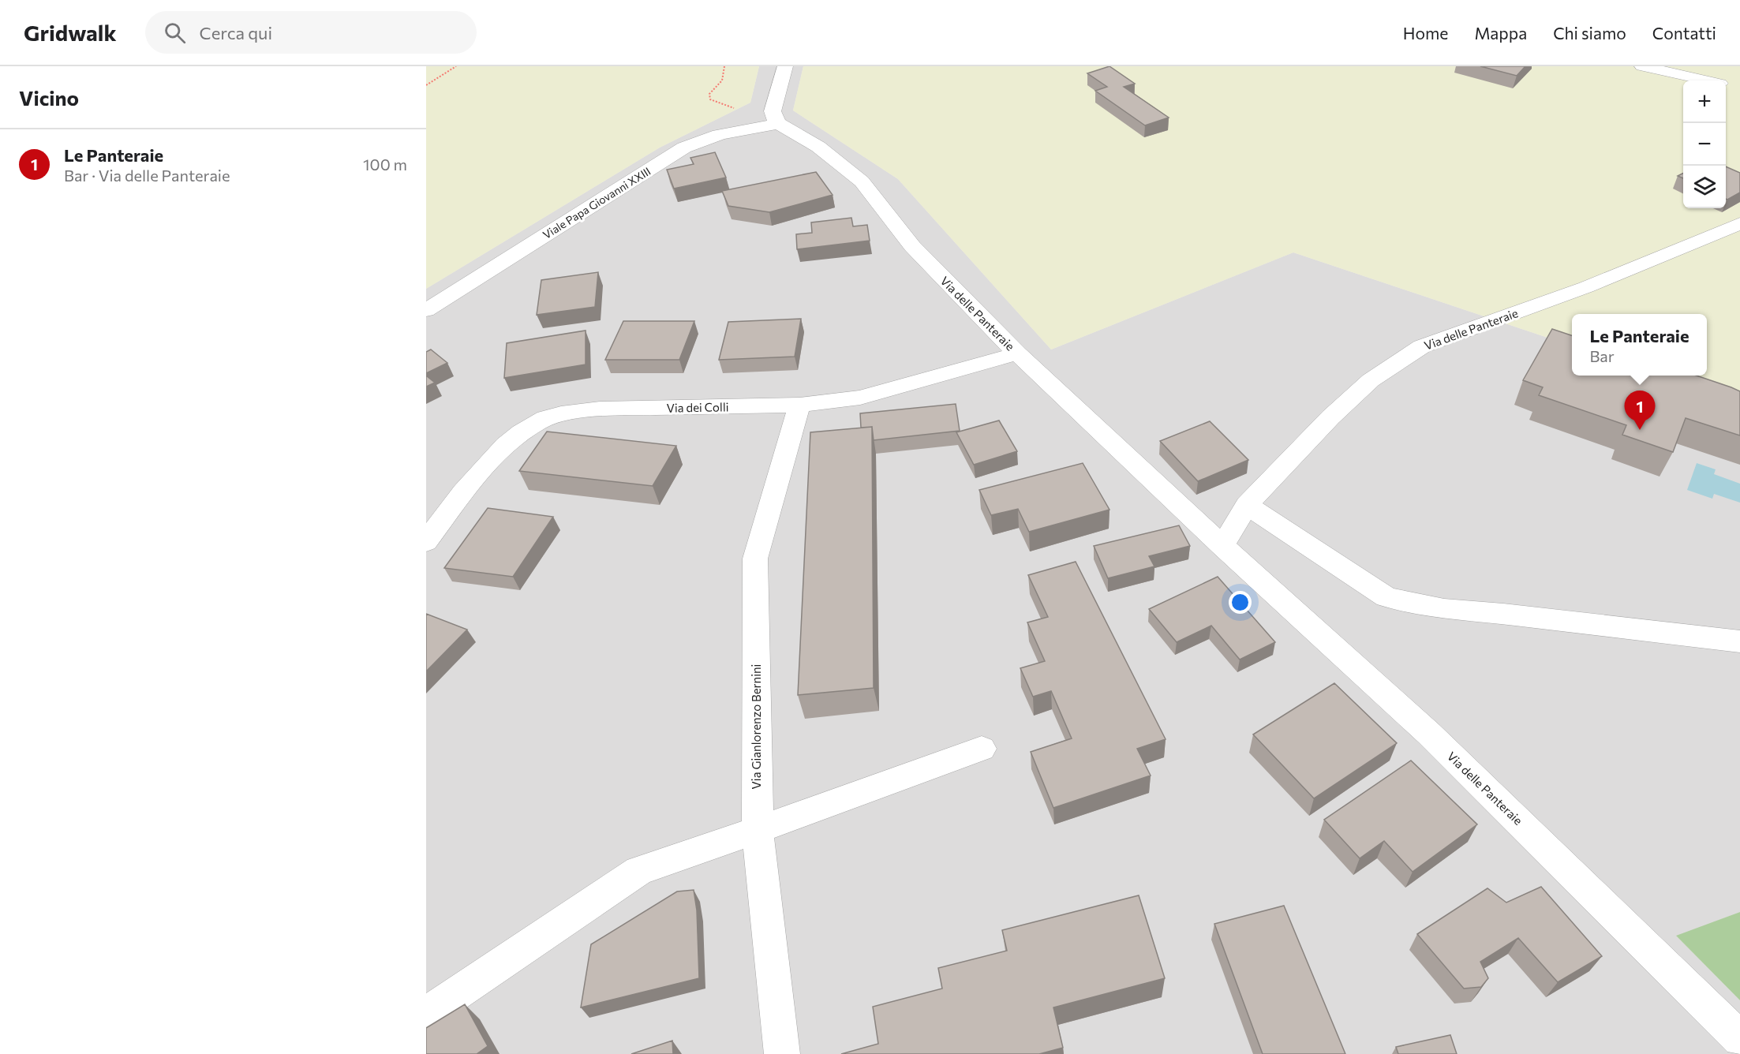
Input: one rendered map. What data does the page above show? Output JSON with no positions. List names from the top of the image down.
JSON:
{
  "streets": {
    "street": [
      "Viale Papa Giovanni XXIII",
      "Via delle Panteraie",
      "Via dei Colli",
      "Via Gianlorenzo Bernini"
    ]
  },
  "crossings": [
    ["Viale Papa Giovanni XXIII", "Via delle Panteraie"],
    ["Via delle Panteraie", "Via dei Colli"],
    ["Via dei Colli", "Via Gianlorenzo Bernini"]
  ],
  "page": {
    "header": "Gridwalk",
    "search": "Cerca qui",
    "nav": [
      "Home",
      "Mappa",
      "Chi siamo",
      "Contatti"
    ],
    "heading": "Vicino",
    "map_buttons": ["+", "−"],
    "list": [
      {
        "mark": "1",
        "name": "Le Panteraie",
        "note": "Bar · Via delle Panteraie",
        "value": "100 m"
      }
    ],
    "popup": ["Le Panteraie", "Bar"],
    "pins": "1"
  }
}
